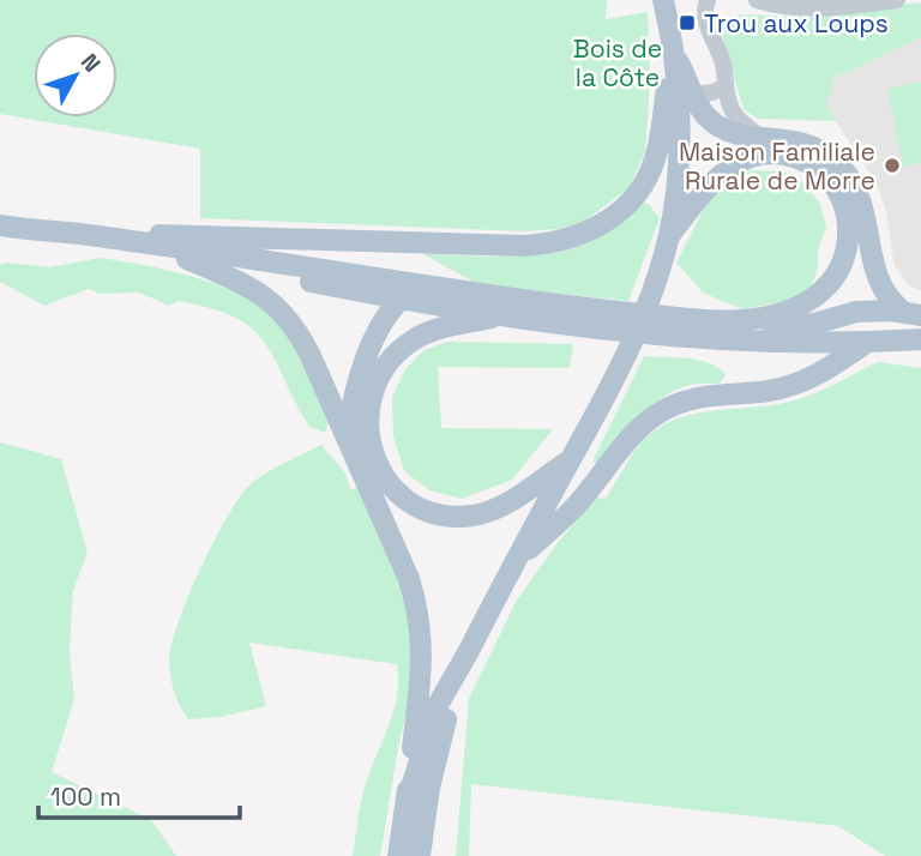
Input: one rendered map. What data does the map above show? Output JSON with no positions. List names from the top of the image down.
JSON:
{
  "parks": ["Bois de la Côte"],
  "places": {
    "transit": ["Trou aux Loups"],
    "other": ["Maison Familiale Rurale de Morre"]
  },
  "scale_bar": "100 m",
  "north": "top right"
}
